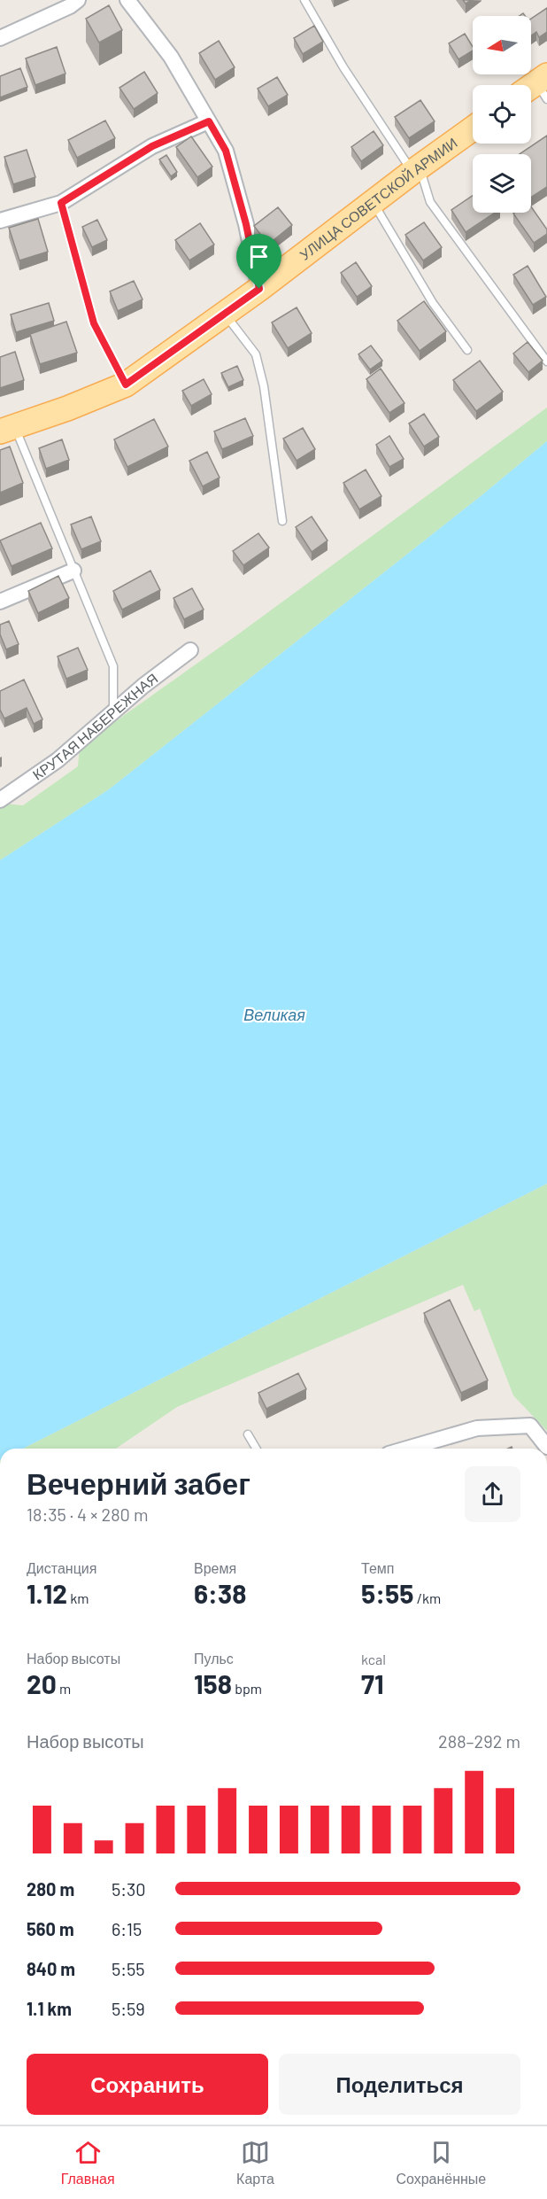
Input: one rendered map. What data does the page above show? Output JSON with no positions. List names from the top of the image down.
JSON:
{
  "streets": {
    "main road": ["УЛИЦА СОВЕТСКОЙ АРМИИ"],
    "street": ["КРУТАЯ НАБЕРЕЖНАЯ"]
  },
  "water": ["Великая"],
  "north": "left",
  "page": {
    "heading": ["Вечерний забег", "18:35 · 4 × 280 m"],
    "stats": [
      ["Дистанция", "1.12 km"],
      ["Время", "6:38"],
      ["Темп", "5:55 /km"],
      ["Набор высоты", "20 m"],
      ["Пульс", "158 bpm"],
      ["kcal", "71"]
    ],
    "chart": ["Набор высоты", "288–292 m"],
    "list": [
      {
        "name": "280 m",
        "note": "5:30"
      },
      {
        "name": "560 m",
        "note": "6:15"
      },
      {
        "name": "840 m",
        "note": "5:55"
      },
      {
        "name": "1.1 km",
        "note": "5:59"
      }
    ],
    "buttons": ["Сохранить", "Поделиться"],
    "tabs": ["Главная", "Карта", "Сохранённые"]
  }
}
